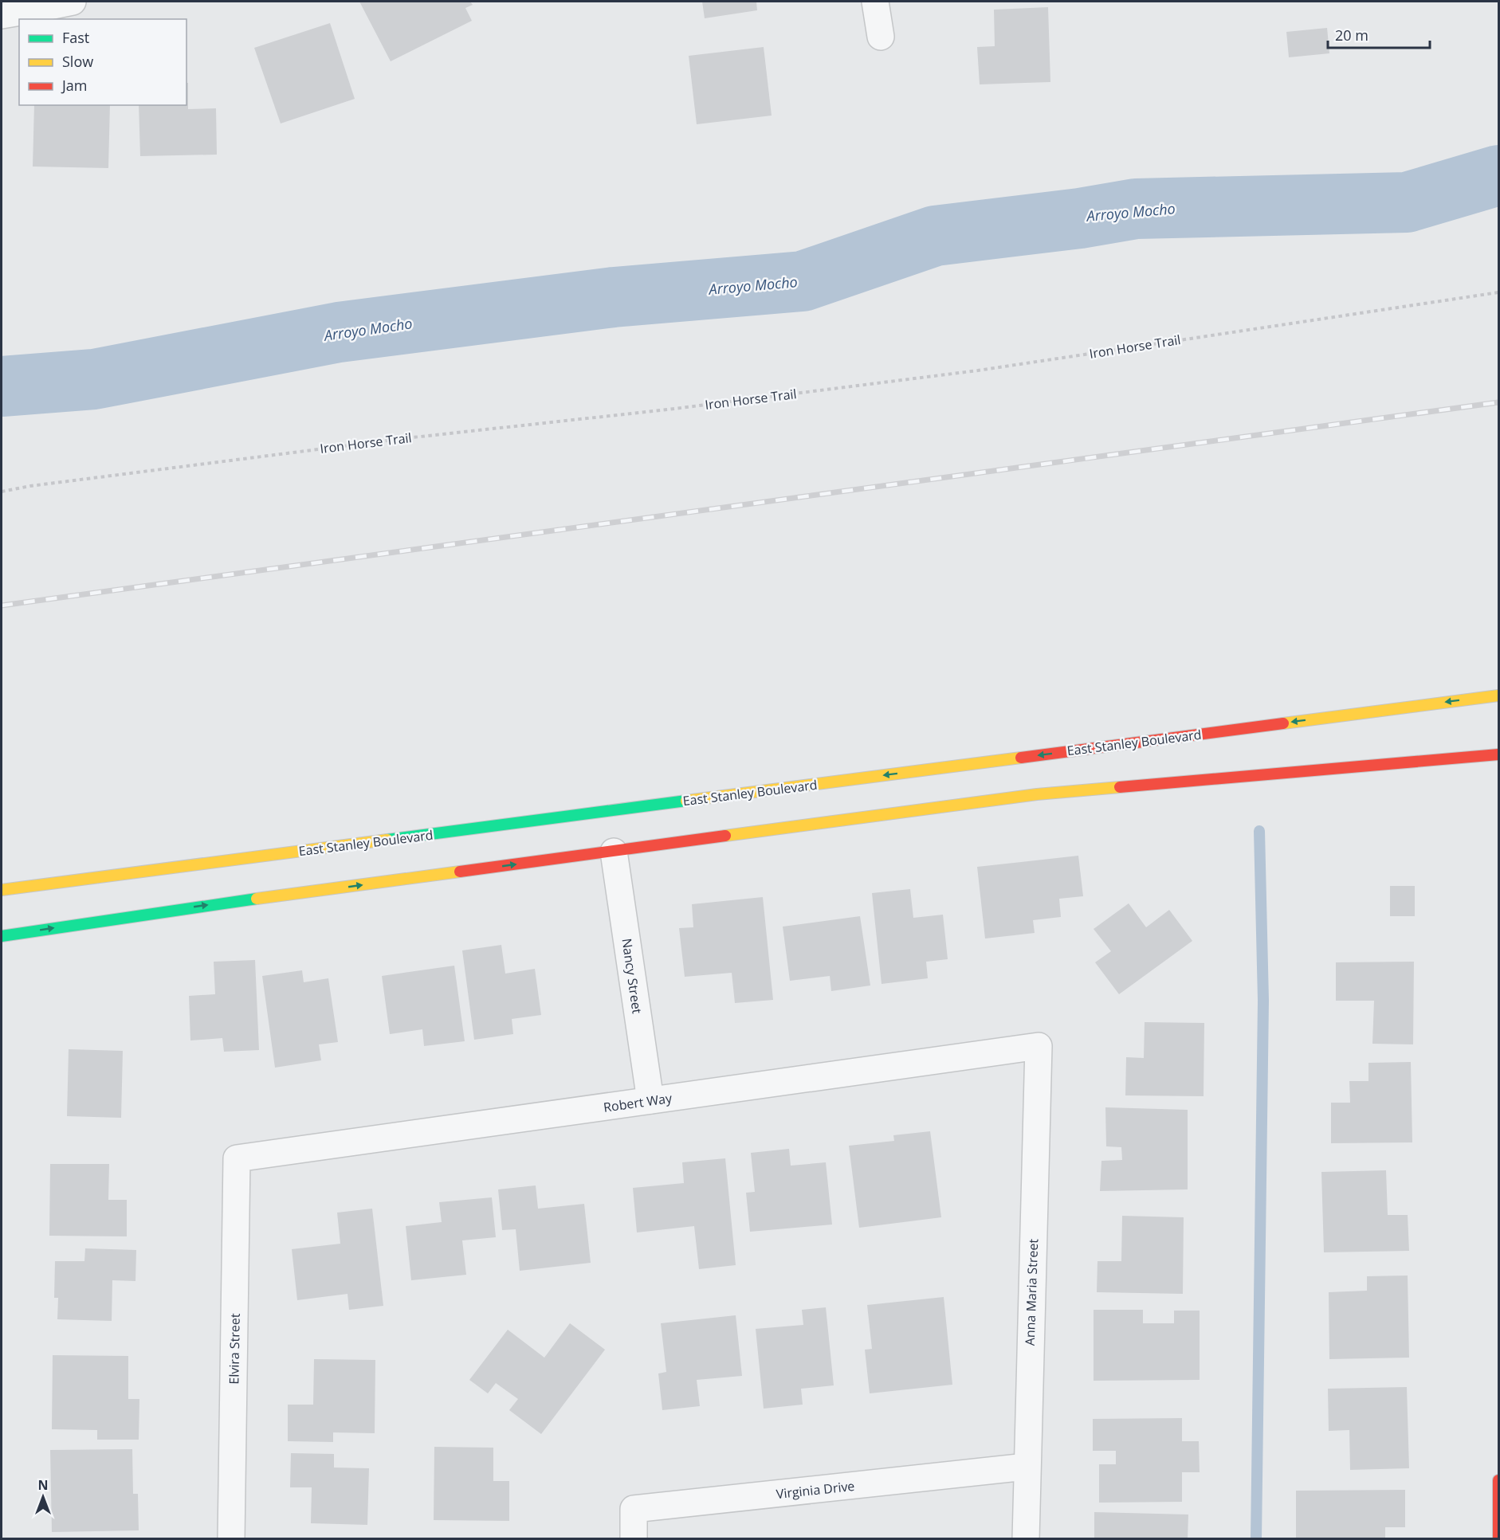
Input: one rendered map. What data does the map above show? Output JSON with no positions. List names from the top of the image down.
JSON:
{
  "streets": {
    "main road": ["East Stanley Boulevard"],
    "street": [
      "Nancy Street",
      "Robert Way",
      "Anna Maria Street",
      "Elvira Street",
      "Virginia Drive"
    ],
    "path": ["Iron Horse Trail"]
  },
  "crossings": [
    ["Nancy Street", "Robert Way"],
    ["Robert Way", "Anna Maria Street"],
    ["Robert Way", "Elvira Street"],
    ["Anna Maria Street", "Virginia Drive"]
  ],
  "water": ["Arroyo Mocho"],
  "legend": ["Fast", "Slow", "Jam"],
  "scale_bar": "20 m",
  "north": "top"
}
